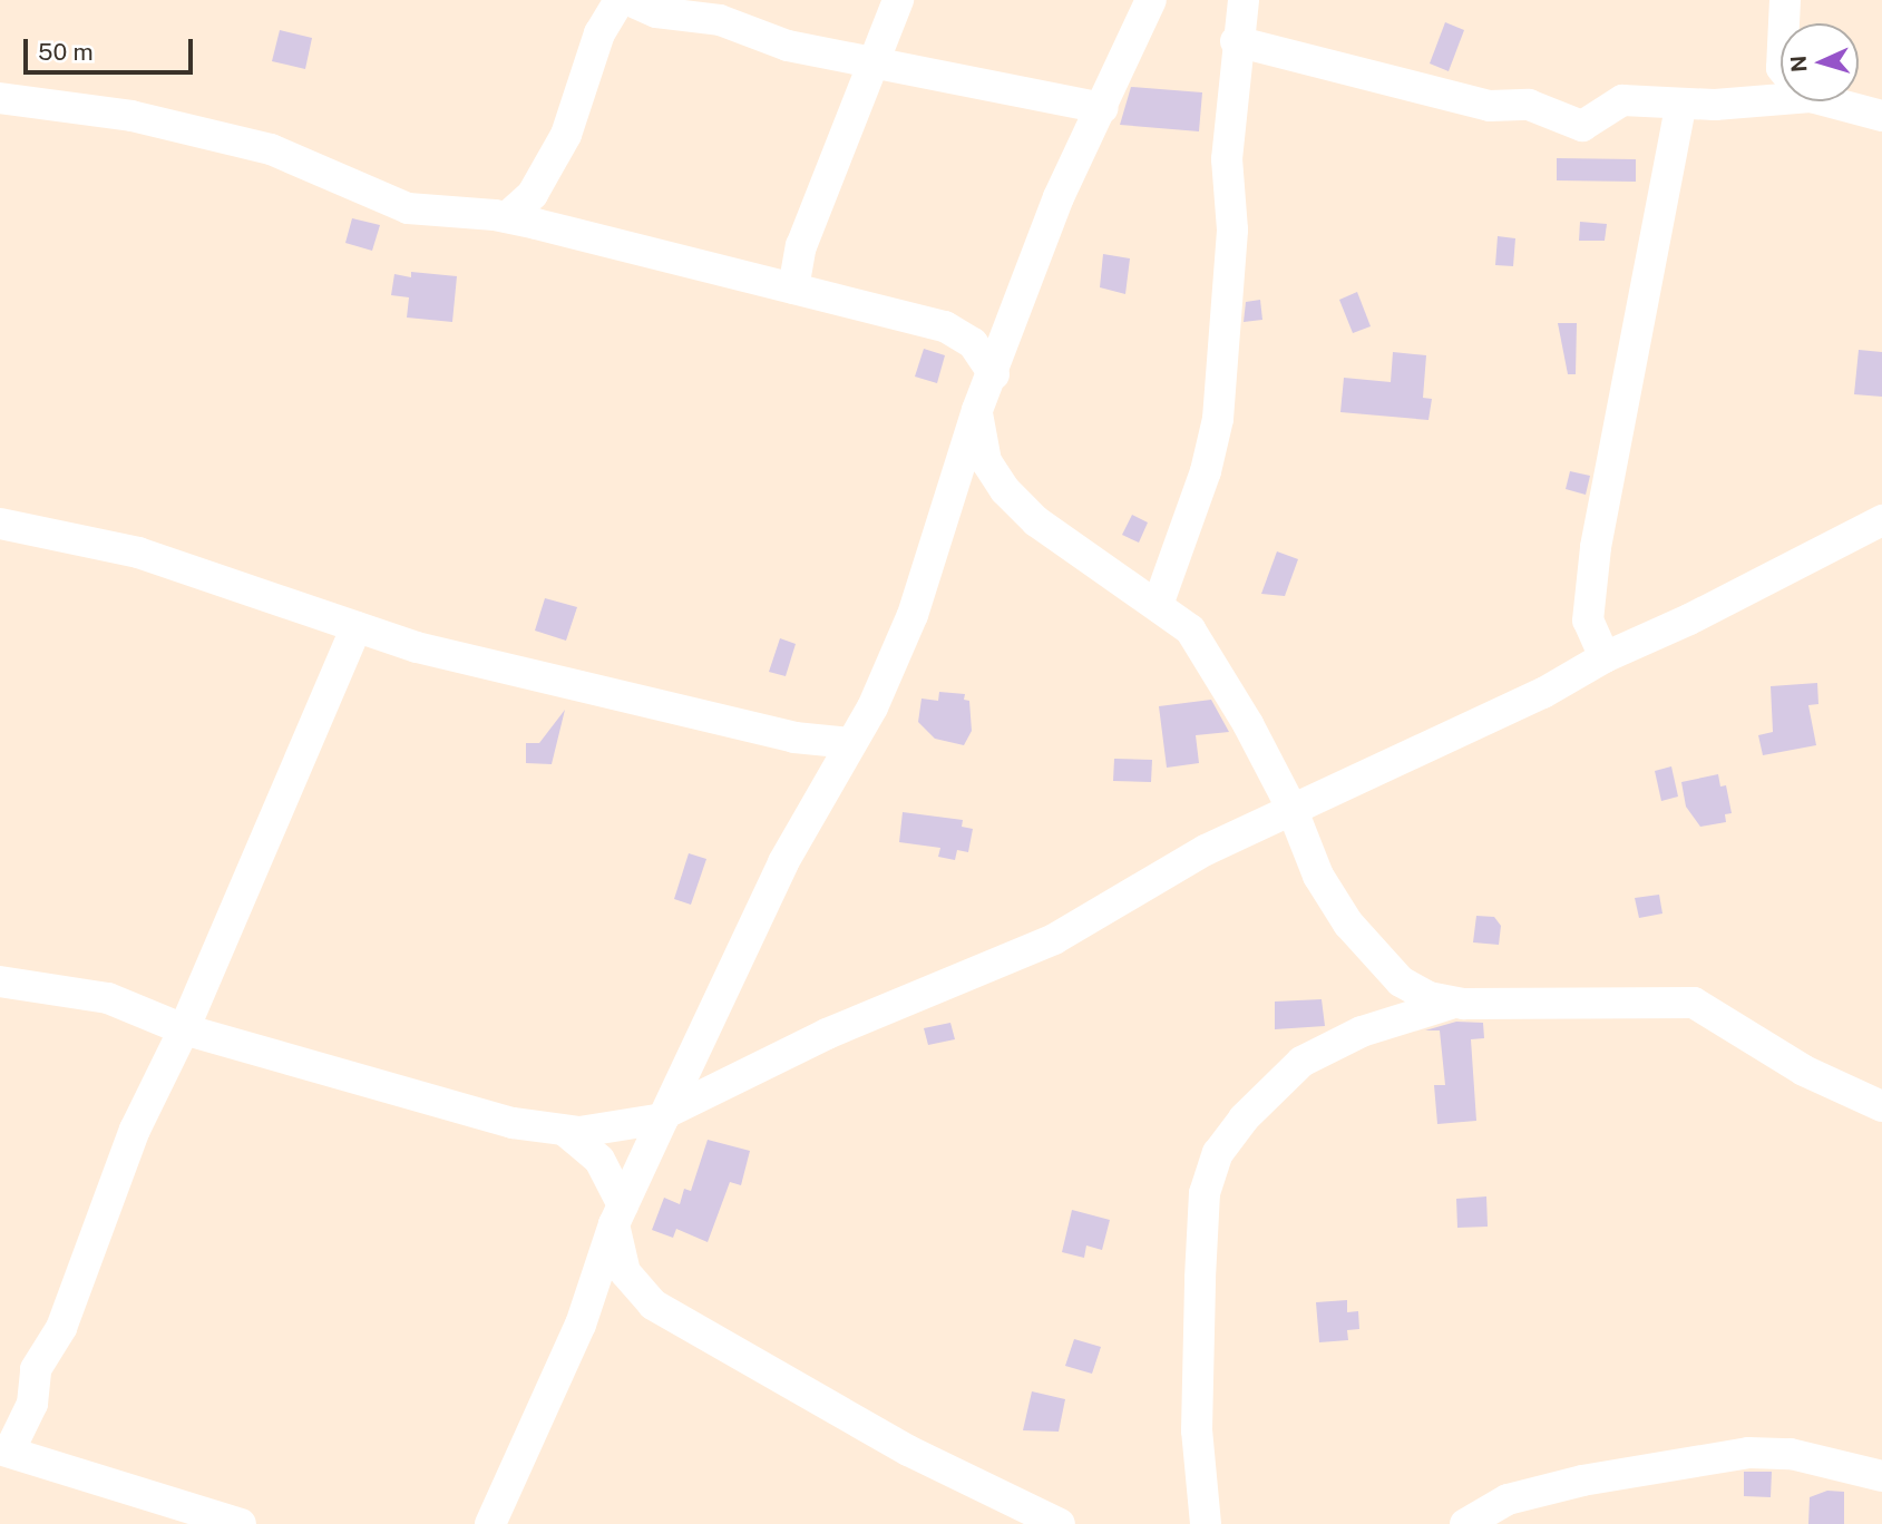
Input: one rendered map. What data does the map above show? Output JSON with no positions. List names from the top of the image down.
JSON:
{
  "scale_bar": "50 m",
  "north": "left"
}
